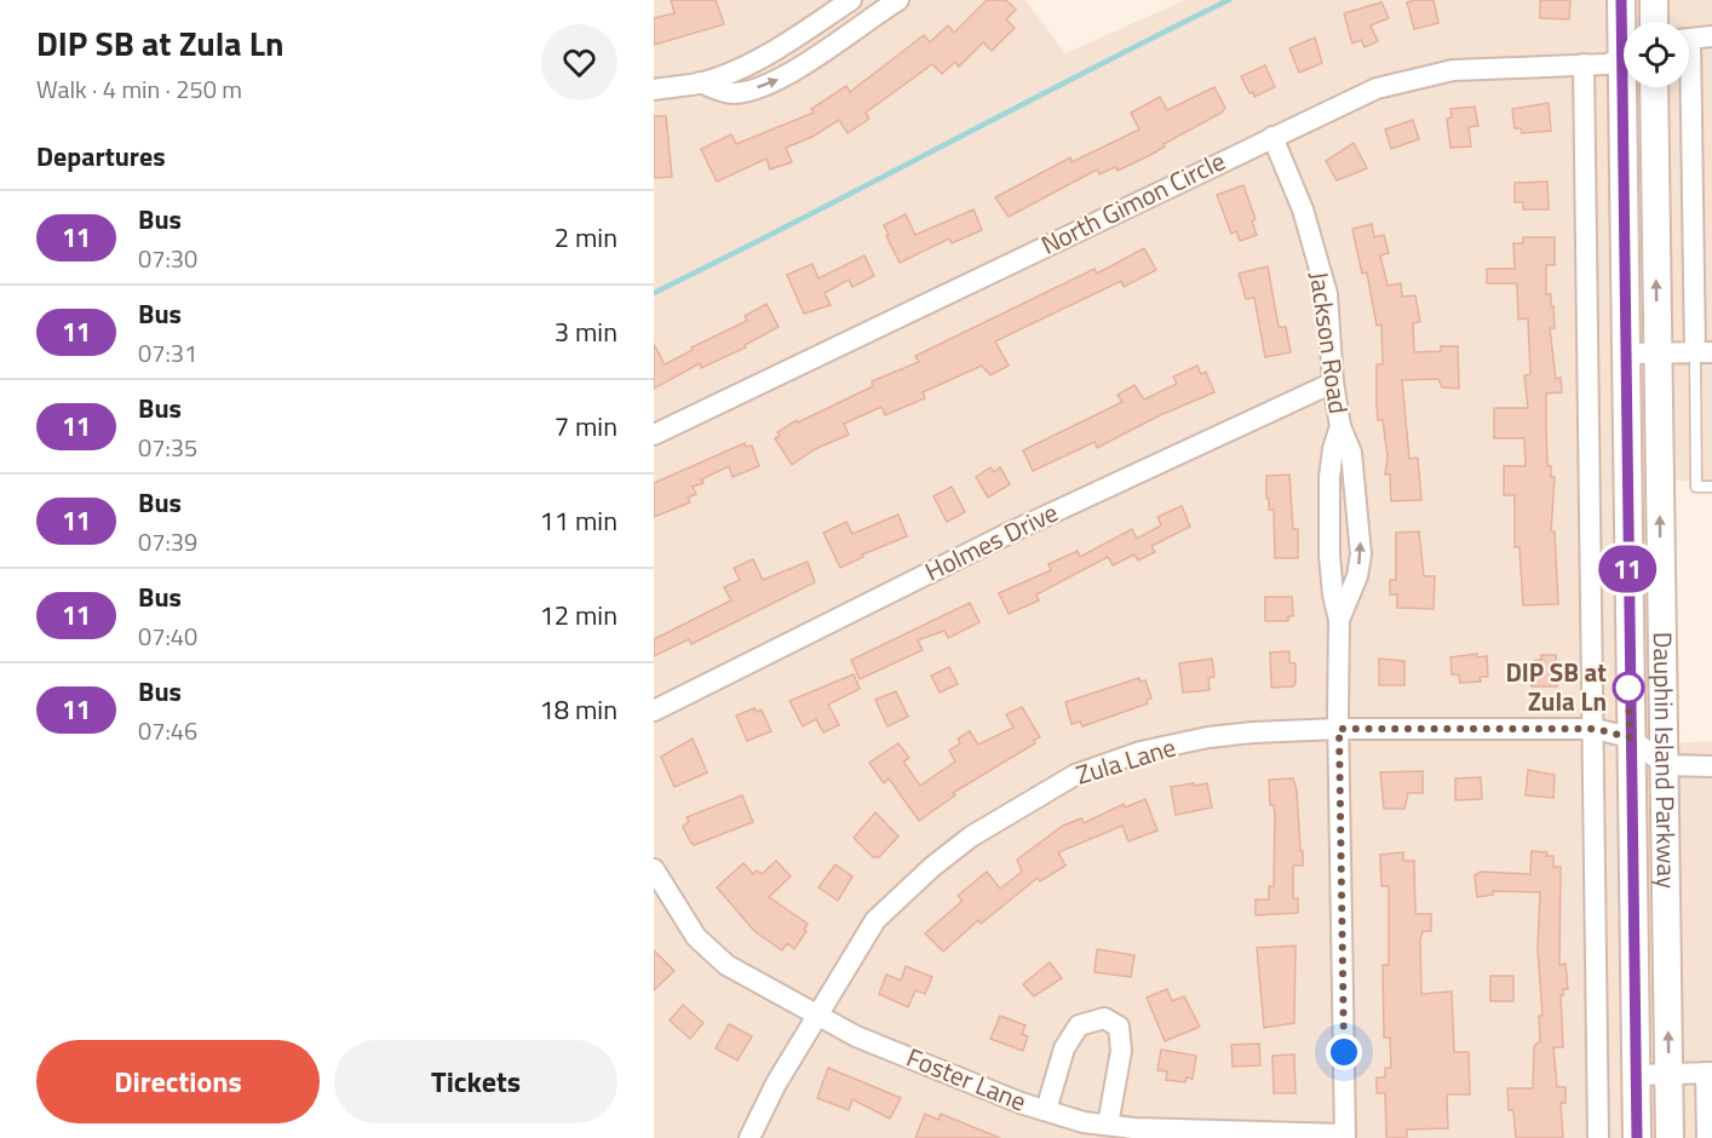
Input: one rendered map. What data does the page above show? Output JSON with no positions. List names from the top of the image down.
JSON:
{
  "streets": {
    "main road": ["Dauphin Island Parkway"],
    "street": [
      "North Gimon Circle",
      "Jackson Road",
      "Holmes Drive",
      "Zula Lane",
      "Foster Lane"
    ]
  },
  "crossings": [
    ["North Gimon Circle", "Jackson Road"],
    ["Jackson Road", "Holmes Drive"],
    ["Jackson Road", "Zula Lane"],
    ["Jackson Road", "Foster Lane"],
    ["Dauphin Island Parkway", "Zula Lane"],
    ["Zula Lane", "Foster Lane"]
  ],
  "places": ["DIP SB at Zula Ln"],
  "lines": ["bus line 11"],
  "page": {
    "heading": [
      ["DIP SB at Zula Ln", "Walk · 4 min · 250 m"],
      "Departures"
    ],
    "on_map": "11",
    "list": [
      {
        "mark": "11",
        "name": "Bus",
        "note": "07:30",
        "value": "2 min"
      },
      {
        "mark": "11",
        "name": "Bus",
        "note": "07:31",
        "value": "3 min"
      },
      {
        "mark": "11",
        "name": "Bus",
        "note": "07:35",
        "value": "7 min"
      },
      {
        "mark": "11",
        "name": "Bus",
        "note": "07:39",
        "value": "11 min"
      },
      {
        "mark": "11",
        "name": "Bus",
        "note": "07:40",
        "value": "12 min"
      },
      {
        "mark": "11",
        "name": "Bus",
        "note": "07:46",
        "value": "18 min"
      }
    ],
    "buttons": ["Directions", "Tickets"]
  }
}
